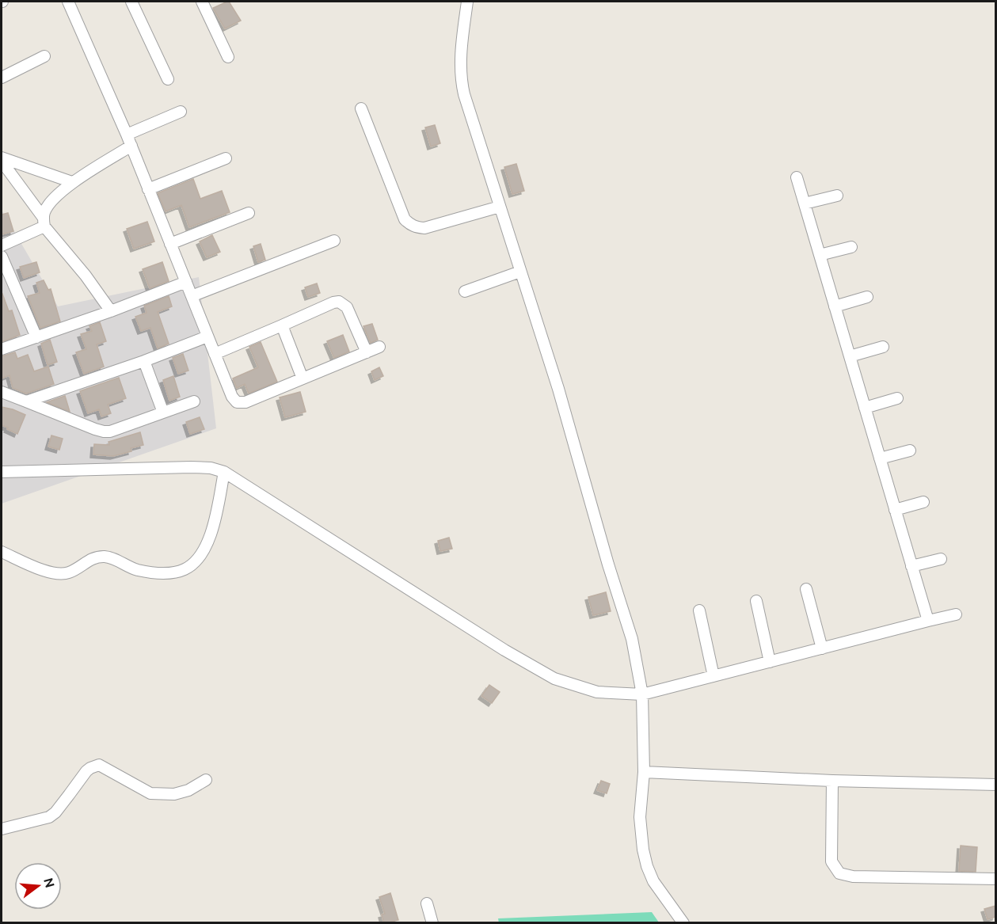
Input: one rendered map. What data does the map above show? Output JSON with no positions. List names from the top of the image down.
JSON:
{
  "north": "right"
}
